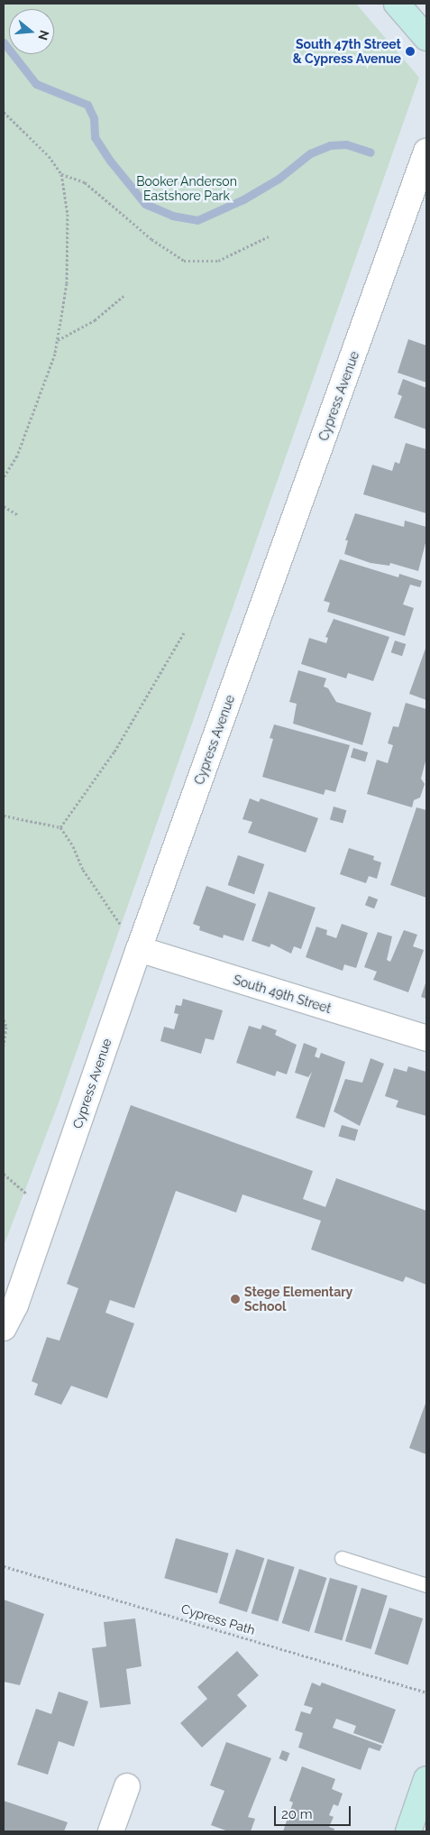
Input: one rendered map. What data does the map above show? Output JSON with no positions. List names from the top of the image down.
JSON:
{
  "streets": {
    "street": ["Cypress Avenue", "South 49th Street"],
    "path": ["Cypress Path"]
  },
  "crossings": [
    ["Cypress Avenue", "South 49th Street"]
  ],
  "parks": ["Booker Anderson Eastshore Park"],
  "places": ["South 47th Street & Cypress Avenue", "Stege Elementary School"],
  "scale_bar": "20 m",
  "north": "right"
}
